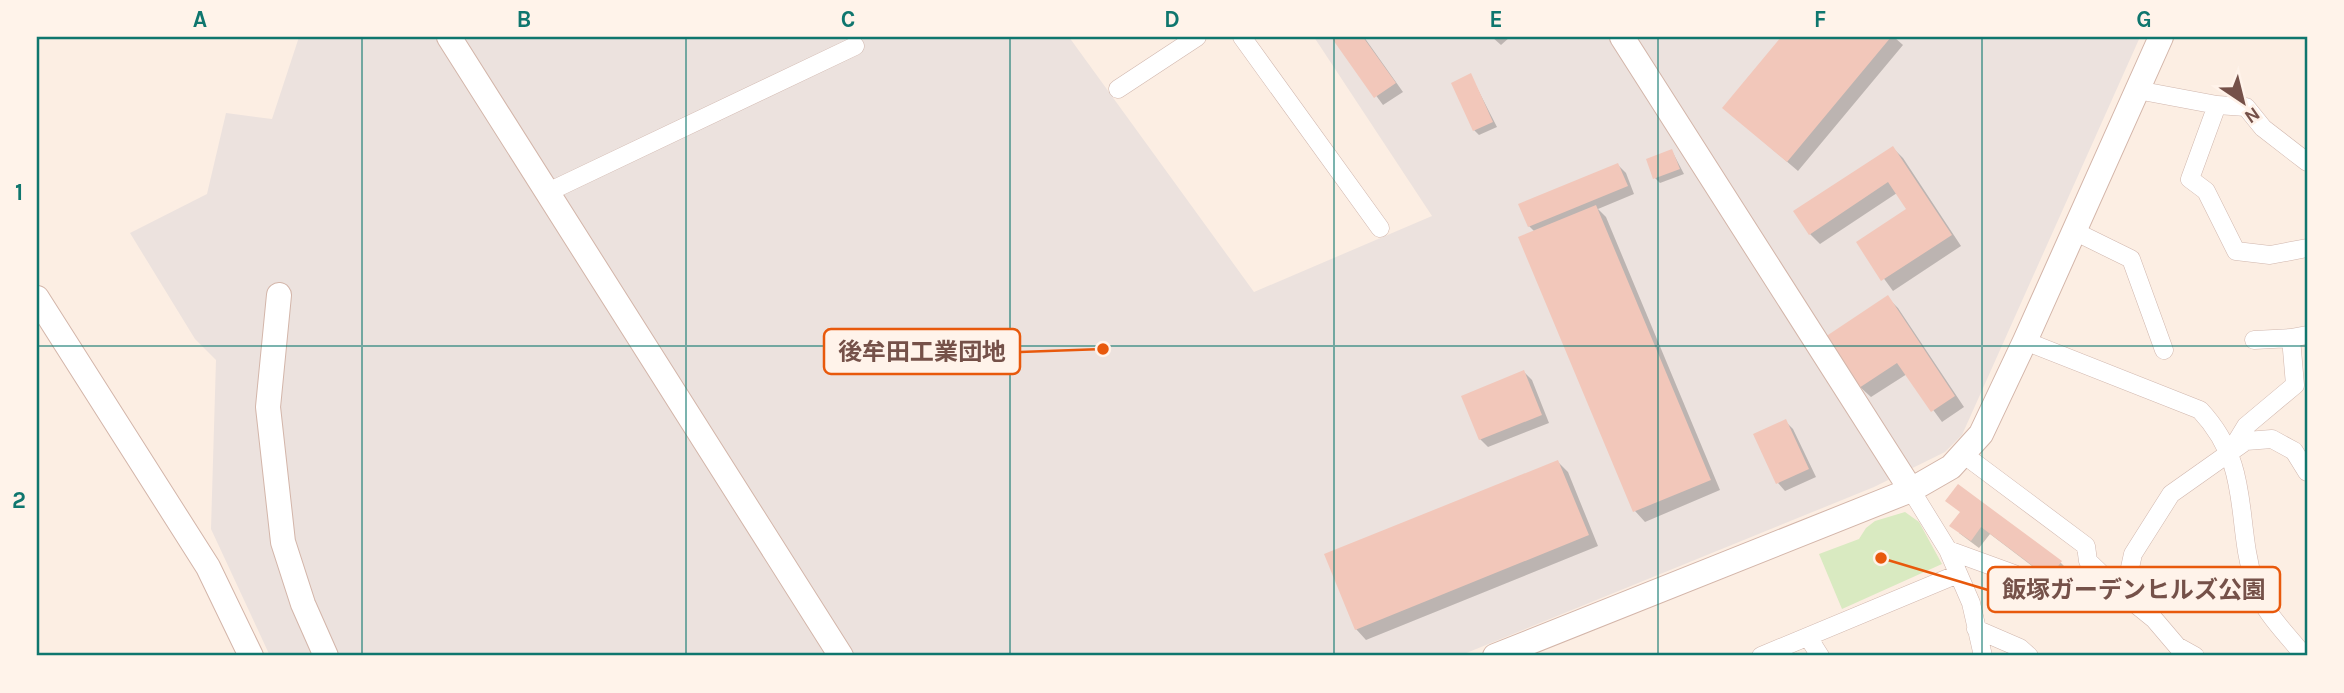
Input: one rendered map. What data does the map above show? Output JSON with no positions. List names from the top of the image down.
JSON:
{
  "places": ["後牟田工業団地", "飯塚ガーデンヒルズ公園"],
  "north": "bottom right",
  "grid": {
    "columns": [
      "A",
      "B",
      "C",
      "D",
      "E",
      "F",
      "G"
    ],
    "rows": ["1", "2"]
  }
}
